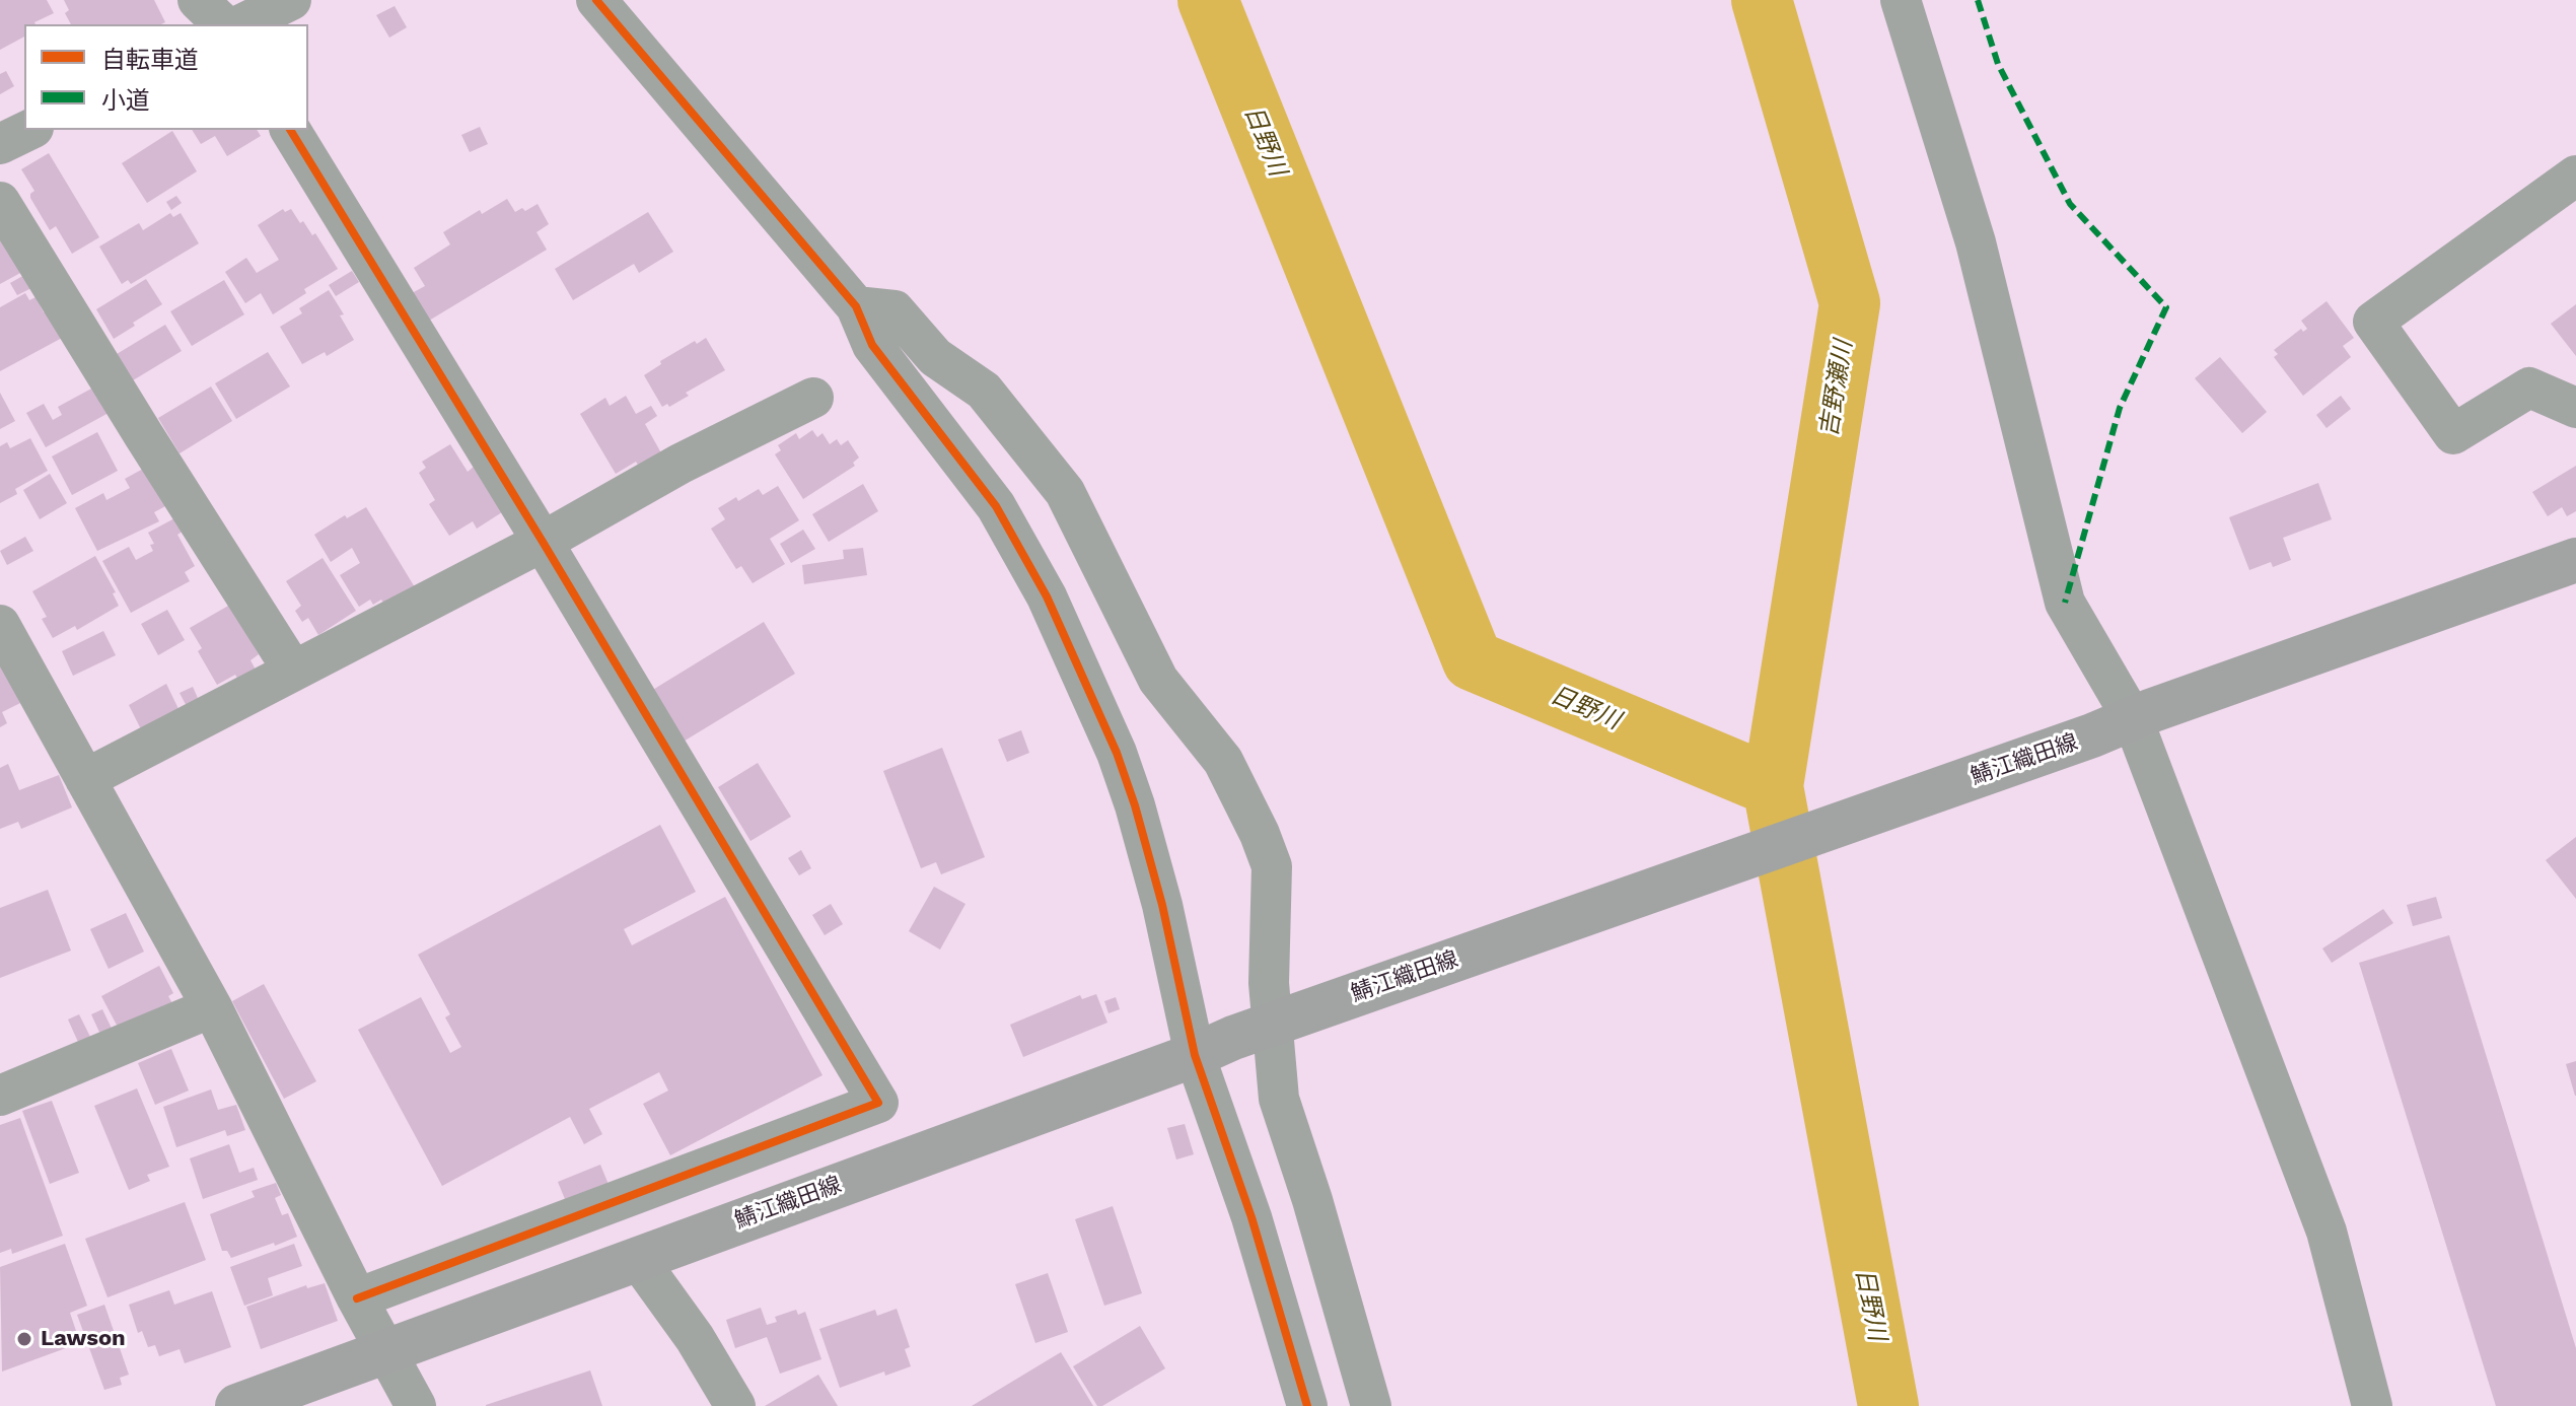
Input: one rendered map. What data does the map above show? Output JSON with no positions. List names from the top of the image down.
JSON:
{
  "streets": {
    "main road": ["鯖江織田線"]
  },
  "water": ["日野川", "吉野瀬川"],
  "places": ["Lawson"],
  "legend": ["自転車道", "小道"]
}
